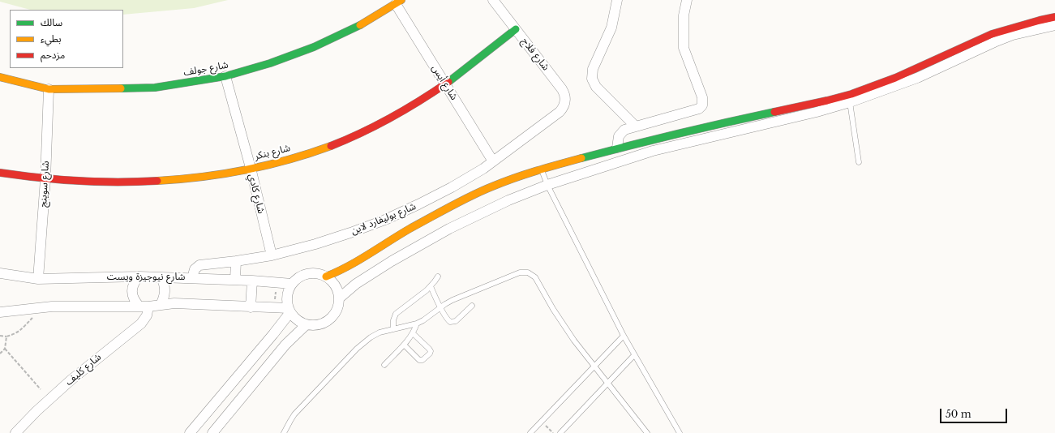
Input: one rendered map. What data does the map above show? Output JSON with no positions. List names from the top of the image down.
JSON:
{
  "streets": {
    "street": [
      "شارع فلاج",
      "شارع جولف",
      "شارع أيس",
      "شارع بنكر",
      "شارع سوينج",
      "شارع كادي",
      "شارع بوليفارد لاين",
      "شارع نيوجيزة ويست",
      "شارع كليف"
    ]
  },
  "crossings": [
    ["شارع فلاج", "شارع بنكر"],
    ["شارع فلاج", "شارع بوليفارد لاين"],
    ["شارع جولف", "شارع أيس"],
    ["شارع جولف", "شارع سوينج"],
    ["شارع جولف", "شارع كادي"],
    ["شارع أيس", "شارع بنكر"],
    ["شارع أيس", "شارع بوليفارد لاين"],
    ["شارع بنكر", "شارع سوينج"],
    ["شارع بنكر", "شارع كادي"],
    ["شارع سوينج", "شارع نيوجيزة ويست"],
    ["شارع كادي", "شارع بوليفارد لاين"],
    ["شارع بوليفارد لاين", "شارع نيوجيزة ويست"],
    ["شارع نيوجيزة ويست", "شارع كليف"]
  ],
  "legend": ["سالك", "بطيء", "مزدحم"],
  "scale_bar": "50 m"
}
